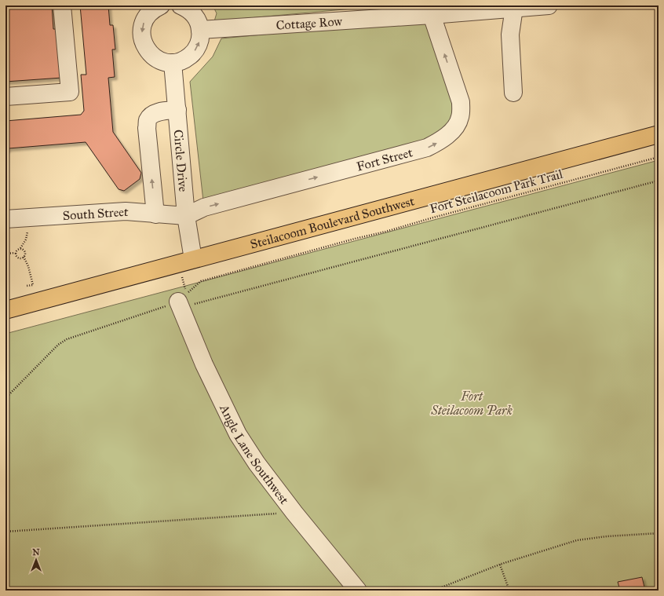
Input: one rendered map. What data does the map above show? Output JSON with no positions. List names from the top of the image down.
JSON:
{
  "streets": {
    "main road": ["Steilacoom Boulevard Southwest"],
    "street": [
      "Cottage Row",
      "Fort Street",
      "Circle Drive",
      "South Street",
      "Angle Lane Southwest"
    ],
    "path": ["Fort Steilacoom Park Trail"]
  },
  "crossings": [
    ["Cottage Row", "Fort Street"],
    ["Fort Street", "Circle Drive"],
    ["Fort Street", "South Street"],
    ["Circle Drive", "South Street"],
    ["Circle Drive", "Steilacoom Boulevard Southwest"],
    ["Fort Steilacoom Park Trail", "Angle Lane Southwest"]
  ],
  "parks": ["Fort Steilacoom Park"],
  "north": "top"
}
